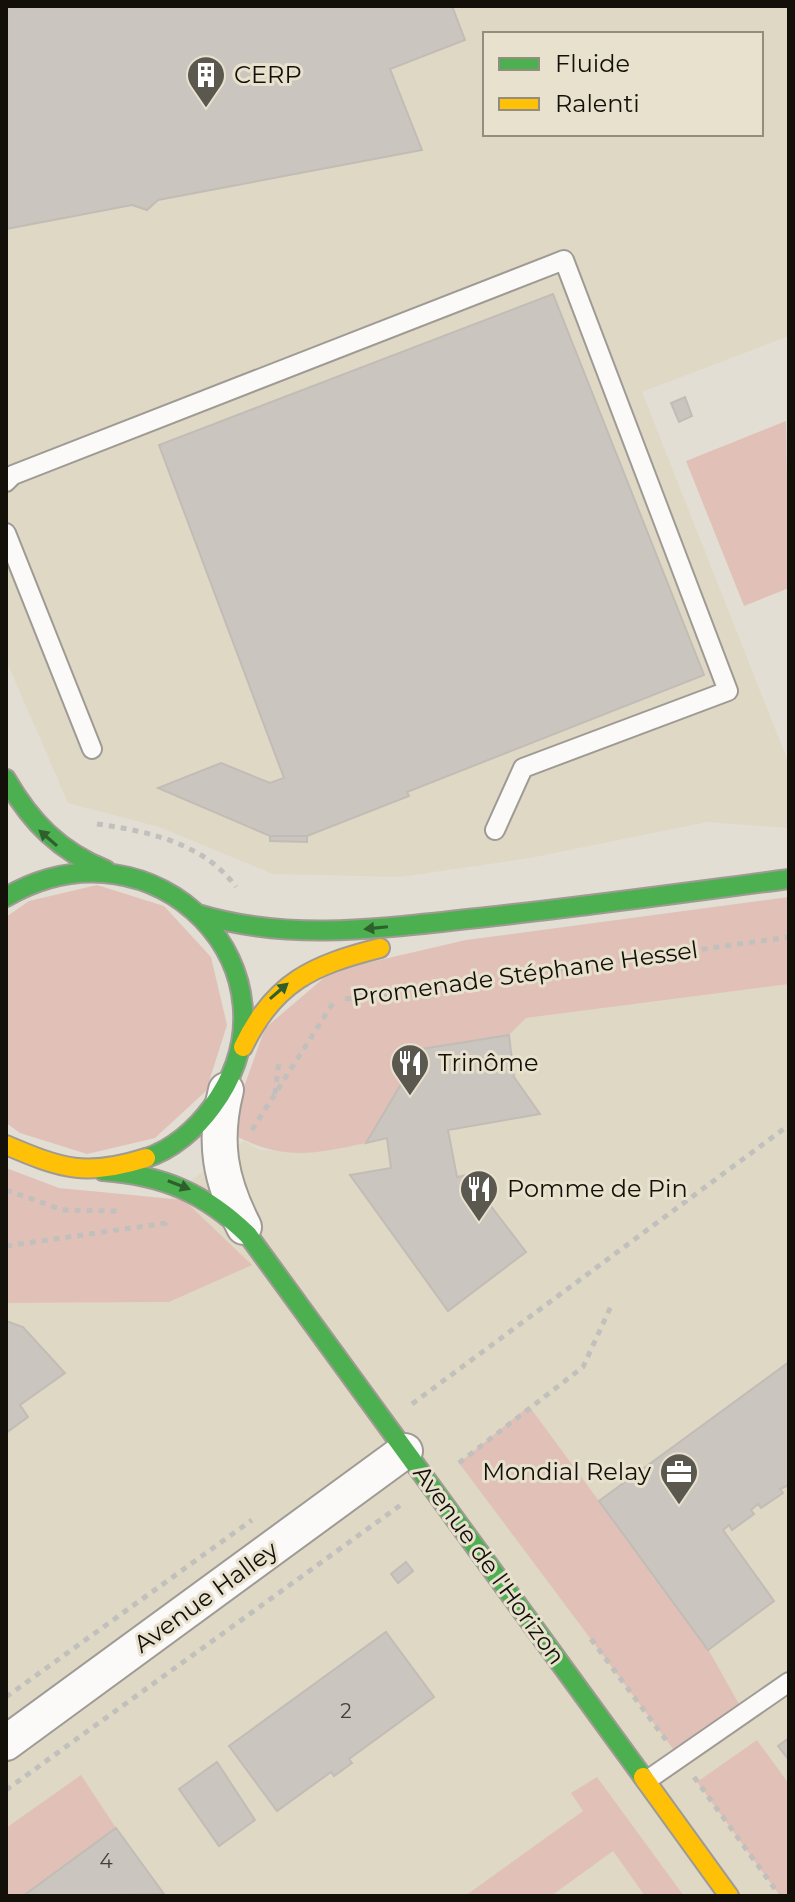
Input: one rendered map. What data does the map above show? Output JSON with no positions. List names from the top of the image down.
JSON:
{
  "streets": {
    "main road": ["Avenue de l'Horizon"],
    "street": ["Avenue Halley"],
    "path": ["Promenade Stéphane Hessel"]
  },
  "crossings": [
    ["Avenue de l'Horizon", "Avenue Halley"]
  ],
  "places": {
    "building": ["CERP"],
    "restaurant": ["Trinôme", "Pomme de Pin"],
    "office": ["Mondial Relay"]
  },
  "house_numbers": ["2", "4"],
  "legend": ["Fluide", "Ralenti"]
}
